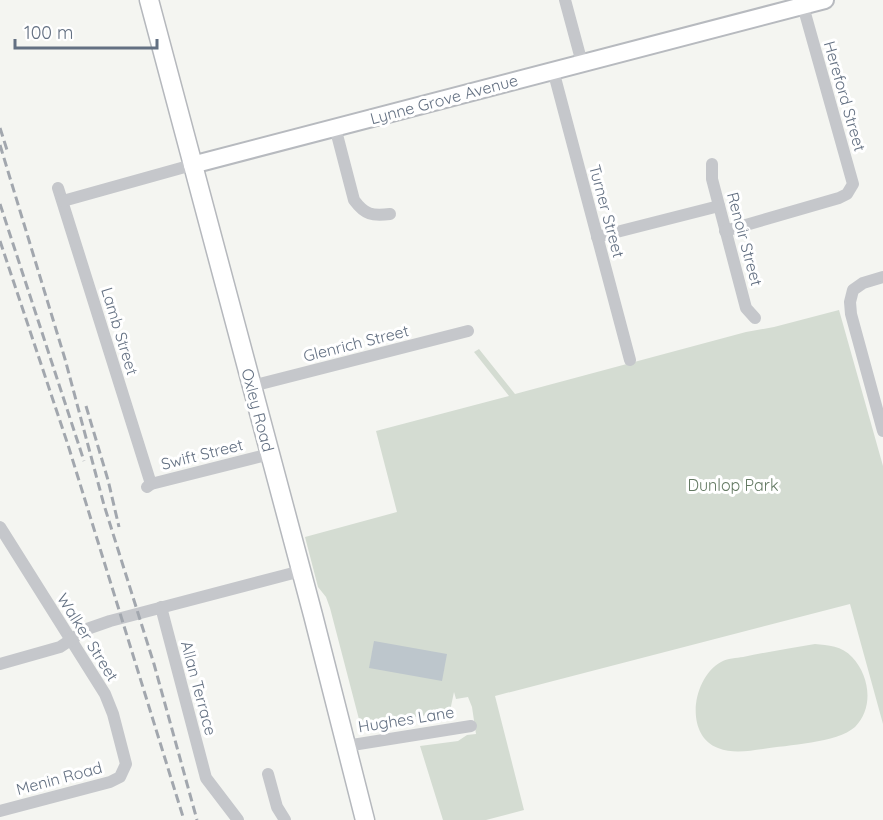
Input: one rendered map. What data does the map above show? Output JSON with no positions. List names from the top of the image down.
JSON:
{
  "streets": {
    "main road": ["Oxley Road"],
    "street": [
      "Hereford Street",
      "Lynne Grove Avenue",
      "Turner Street",
      "Renoir Street",
      "Lamb Street",
      "Glenrich Street",
      "Swift Street",
      "Walker Street",
      "Allan Terrace",
      "Hughes Lane",
      "Menin Road"
    ]
  },
  "crossings": [
    ["Hereford Street", "Lynne Grove Avenue"],
    ["Hereford Street", "Renoir Street"],
    ["Lynne Grove Avenue", "Turner Street"],
    ["Lynne Grove Avenue", "Lamb Street"],
    ["Lynne Grove Avenue", "Oxley Road"],
    ["Lamb Street", "Swift Street"],
    ["Glenrich Street", "Oxley Road"],
    ["Oxley Road", "Swift Street"],
    ["Oxley Road", "Hughes Lane"],
    ["Walker Street", "Menin Road"]
  ],
  "parks": ["Dunlop Park"],
  "scale_bar": "100 m"
}
